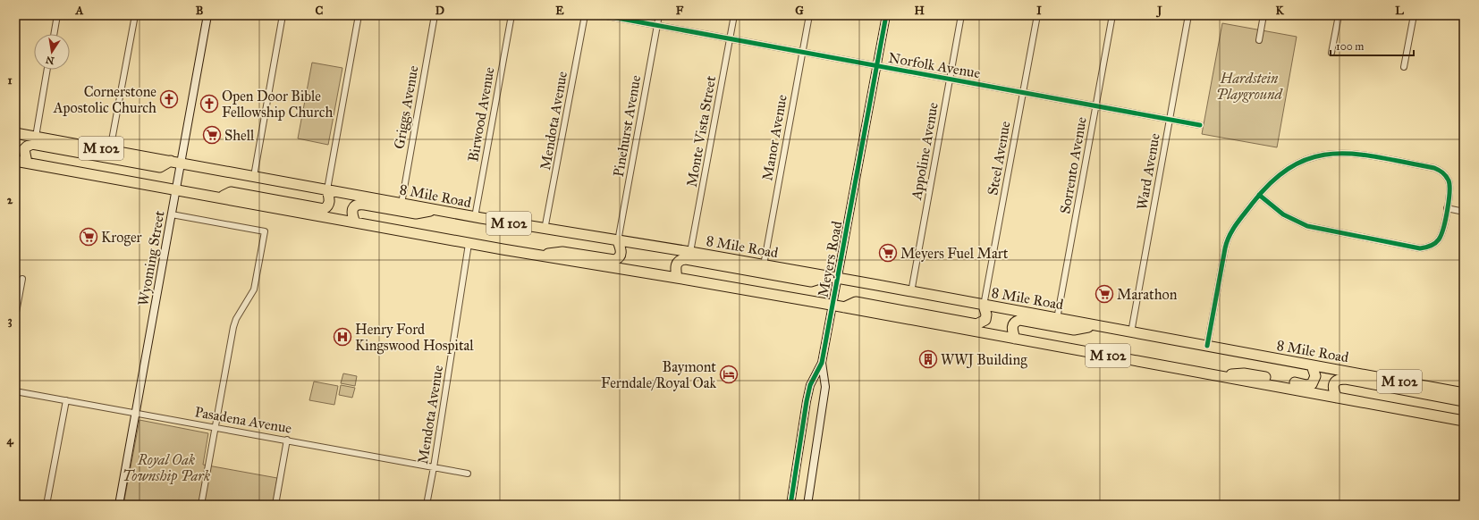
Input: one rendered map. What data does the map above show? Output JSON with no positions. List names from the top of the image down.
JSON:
{
  "streets": {
    "highway": ["M 102", "8 Mile Road"],
    "street": [
      "Norfolk Avenue",
      "Griggs Avenue",
      "Birwood Avenue",
      "Mendota Avenue",
      "Pinehurst Avenue",
      "Monte Vista Street",
      "Manor Avenue",
      "Appoline Avenue",
      "Steel Avenue",
      "Sorrento Avenue",
      "Ward Avenue",
      "Wyoming Street",
      "Meyers Road",
      "Pasadena Avenue"
    ]
  },
  "crossings": [
    ["Norfolk Avenue", "Pinehurst Avenue"],
    ["Norfolk Avenue", "Monte Vista Street"],
    ["Norfolk Avenue", "Manor Avenue"],
    ["Norfolk Avenue", "Appoline Avenue"],
    ["Norfolk Avenue", "Steel Avenue"],
    ["Norfolk Avenue", "Sorrento Avenue"],
    ["Norfolk Avenue", "Ward Avenue"],
    ["Norfolk Avenue", "Meyers Road"],
    ["Griggs Avenue", "8 Mile Road"],
    ["Birwood Avenue", "8 Mile Road"],
    ["Mendota Avenue", "M 102"],
    ["Mendota Avenue", "8 Mile Road"],
    ["Mendota Avenue", "Pasadena Avenue"],
    ["Pinehurst Avenue", "8 Mile Road"],
    ["Monte Vista Street", "8 Mile Road"],
    ["Manor Avenue", "8 Mile Road"],
    ["M 102", "Wyoming Street"],
    ["M 102", "Meyers Road"],
    ["Appoline Avenue", "8 Mile Road"],
    ["Steel Avenue", "8 Mile Road"],
    ["Sorrento Avenue", "8 Mile Road"],
    ["Ward Avenue", "8 Mile Road"],
    ["8 Mile Road", "Wyoming Street"],
    ["8 Mile Road", "Meyers Road"],
    ["Wyoming Street", "Pasadena Avenue"]
  ],
  "parks": ["Hardstein Playground", "Royal Oak Township Park"],
  "places": {
    "church": ["Cornerstone Apostolic Church", "Open Door Bible Fellowship Church"],
    "supermarket": [
      "Shell",
      "Kroger",
      "Meyers Fuel Mart",
      "Marathon"
    ],
    "hospital": ["Henry Ford Kingswood Hospital"],
    "building": ["WWJ Building"],
    "hotel": ["Baymont Ferndale/Royal Oak"]
  },
  "scale_bar": "100 m",
  "north": "bottom",
  "grid": {
    "columns": [
      "A",
      "B",
      "C",
      "D",
      "E",
      "F",
      "G",
      "H",
      "I",
      "J",
      "K",
      "L"
    ],
    "rows": [
      "1",
      "2",
      "3",
      "4"
    ]
  }
}
